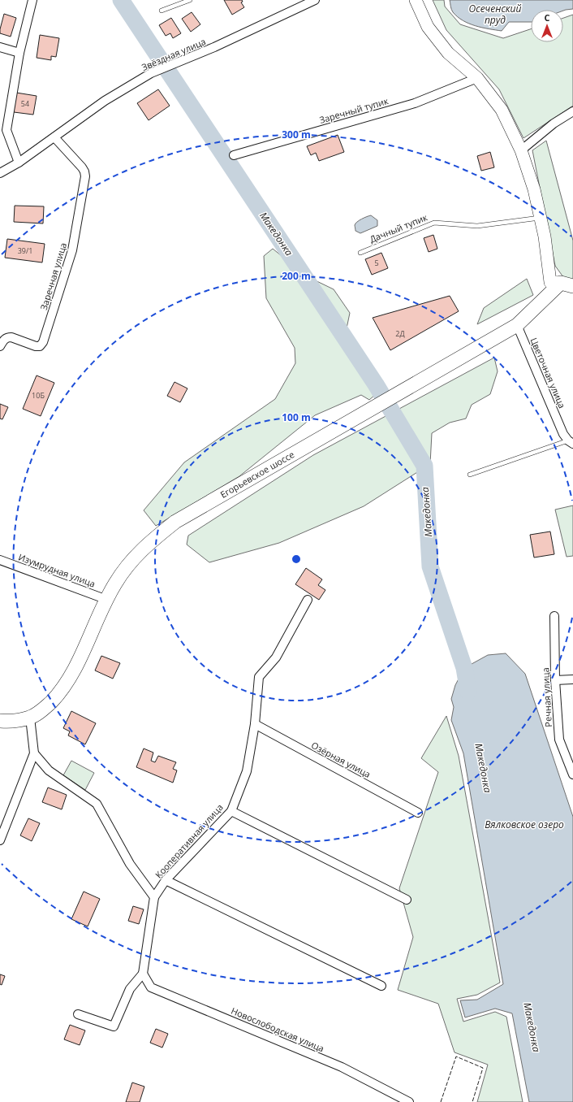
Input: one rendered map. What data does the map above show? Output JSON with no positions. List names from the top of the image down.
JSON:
{
  "streets": {
    "main road": ["Егорьевское шоссе"],
    "street": [
      "Звёздная улица",
      "Заречный тупик",
      "Заречная улица",
      "Цветочная улица",
      "Изумрудная улица",
      "Речная улица",
      "Озёрная улица",
      "Кооперативная улица",
      "Новослободская улица"
    ],
    "lane": ["Дачный тупик"]
  },
  "crossings": [
    ["Звёздная улица", "Заречная улица"],
    ["Цветочная улица", "Егорьевское шоссе"],
    ["Егорьевское шоссе", "Изумрудная улица"],
    ["Озёрная улица", "Кооперативная улица"],
    ["Кооперативная улица", "Новослободская улица"]
  ],
  "water": ["Осеченский пруд", "Македонка", "Вялковское озеро"],
  "house_numbers": [
    "54",
    "39/1",
    "5",
    "2Д",
    "10Б"
  ],
  "north": "top",
  "rings": ["300 m", "200 m", "100 m"]
}
